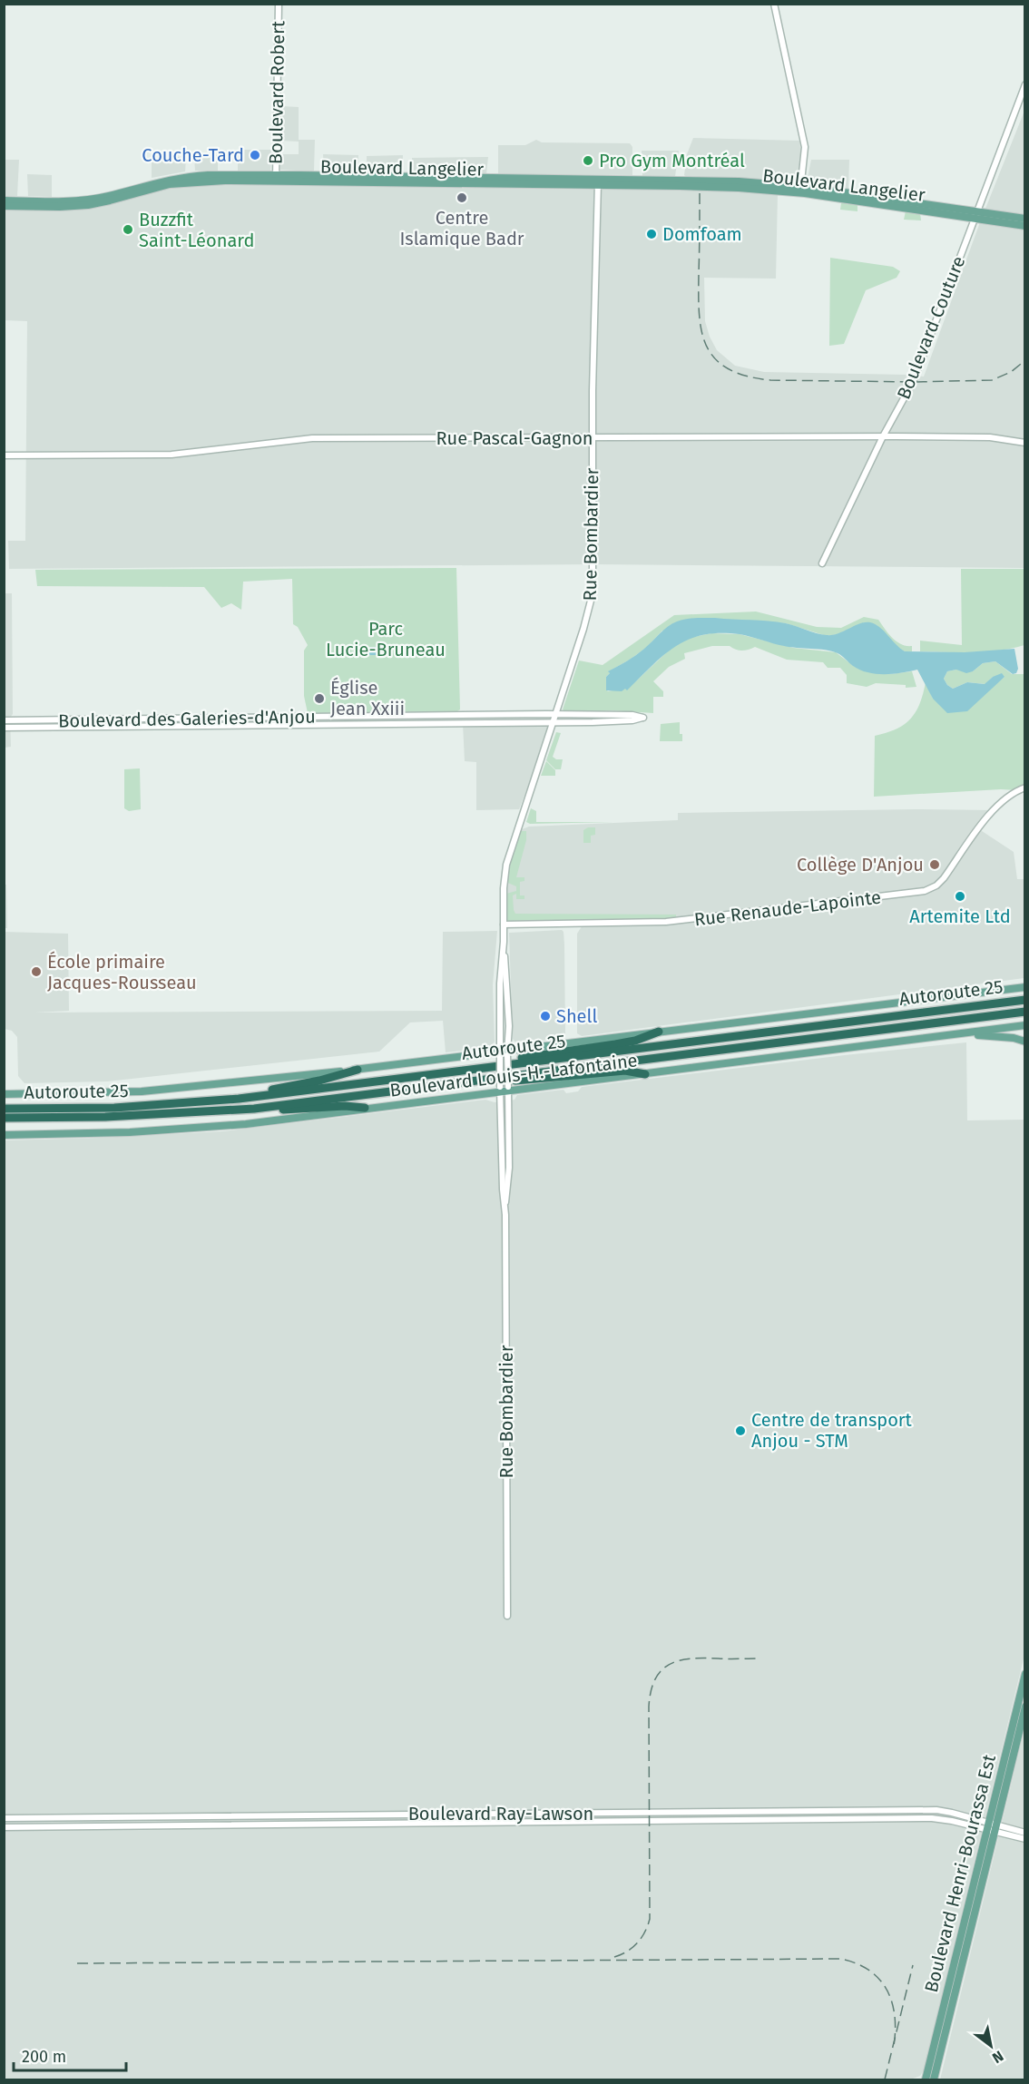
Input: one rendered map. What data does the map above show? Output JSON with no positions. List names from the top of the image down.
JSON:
{
  "streets": {
    "highway": ["Autoroute 25"],
    "main road": ["Boulevard Langelier", "Boulevard Louis-H.-Lafontaine", "Boulevard Henri-Bourassa Est"],
    "street": [
      "Boulevard Robert",
      "Boulevard Couture",
      "Rue Pascal-Gagnon",
      "Rue Bombardier",
      "Boulevard des Galeries-d'Anjou",
      "Rue Renaude-Lapointe",
      "Boulevard Ray-Lawson"
    ]
  },
  "crossings": [
    ["Boulevard Robert", "Boulevard Langelier"],
    ["Boulevard Langelier", "Boulevard Couture"],
    ["Boulevard Langelier", "Rue Bombardier"],
    ["Boulevard Couture", "Rue Pascal-Gagnon"],
    ["Rue Pascal-Gagnon", "Rue Bombardier"],
    ["Rue Bombardier", "Boulevard des Galeries-d'Anjou"],
    ["Rue Bombardier", "Rue Renaude-Lapointe"],
    ["Rue Bombardier", "Boulevard Louis-H.-Lafontaine"],
    ["Boulevard Ray-Lawson", "Boulevard Henri-Bourassa Est"]
  ],
  "parks": ["Parc Lucie-Bruneau"],
  "places": [
    "Couche-Tard",
    "Pro Gym Montréal",
    "Centre Islamique Badr",
    "Buzzfit Saint-Léonard",
    "Domfoam",
    "Église Jean Xxiii",
    "Collège D'Anjou",
    "Artemite Ltd",
    "École primaire Jacques-Rousseau",
    "Shell",
    "Centre de transport Anjou - STM"
  ],
  "scale_bar": "200 m",
  "north": "bottom right"
}
